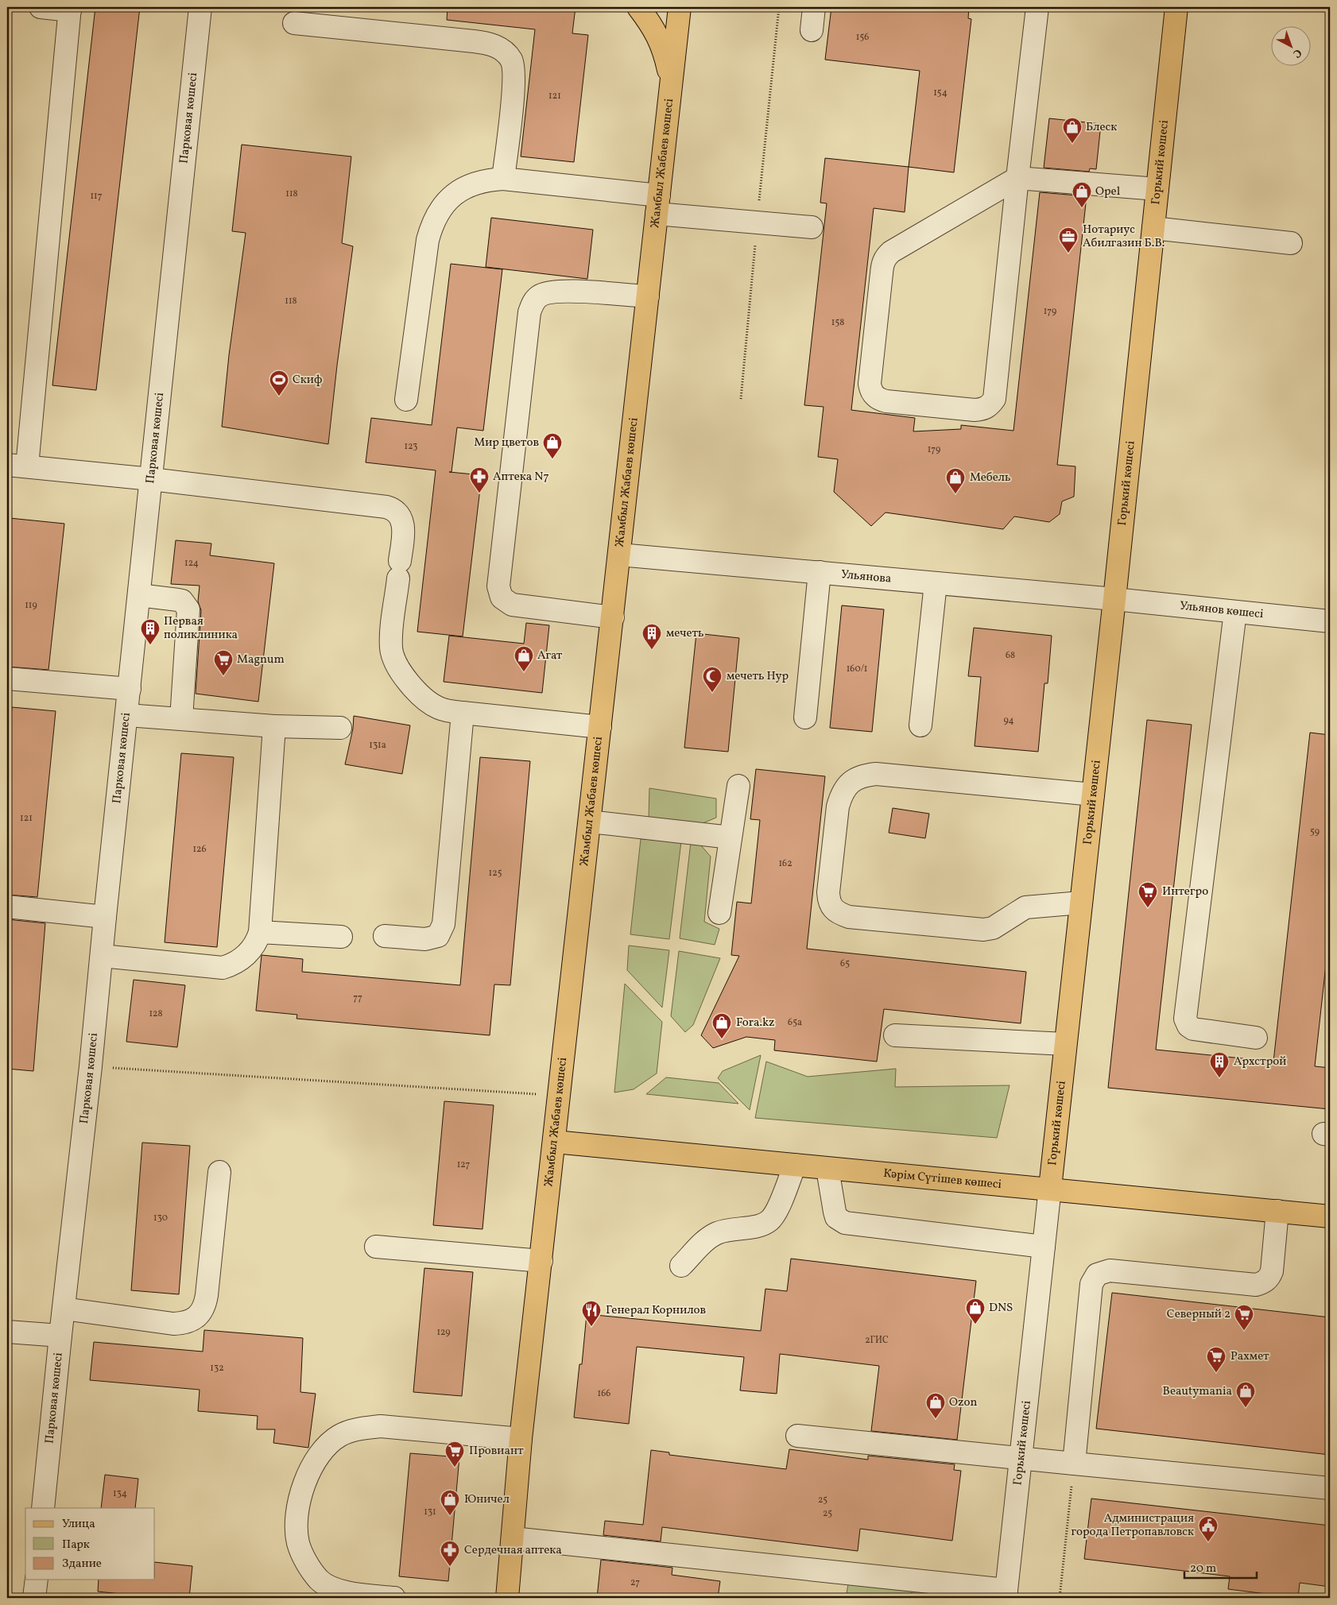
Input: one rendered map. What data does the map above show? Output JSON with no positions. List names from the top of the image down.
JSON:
{
  "streets": {
    "main road": ["Жамбыл Жабаев көшесі", "Горький көшесі", "Кәрім Сүтішев көшесі"],
    "street": ["Парковая көшесі", "Ульянова", "Ульянов көшесі"]
  },
  "crossings": [
    ["Жамбыл Жабаев көшесі", "Ульянова"],
    ["Жамбыл Жабаев көшесі", "Кәрім Сүтішев көшесі"],
    ["Горький көшесі", "Ульянова"],
    ["Горький көшесі", "Ульянов көшесі"],
    ["Горький көшесі", "Кәрім Сүтішев көшесі"],
    ["Ульянова", "Ульянов көшесі"]
  ],
  "places": {
    "shop": [
      "Блеск",
      "Opel",
      "Мир цветов",
      "Мебель",
      "Агат",
      "Fora.kz",
      "DNS",
      "Beautymania",
      "Ozon",
      "Юничел"
    ],
    "office": ["Нотариус Абилгазин Б.В."],
    "sports": ["Скиф"],
    "pharmacy": ["Аптека N7", "Сердечная аптека"],
    "building": ["Первая поликлиника", "мечеть", "Архстрой"],
    "supermarket": [
      "Magnum",
      "Интегро",
      "Северный 2",
      "Рахмет",
      "Провиант"
    ],
    "mosque": ["мечеть Нур"],
    "restaurant": ["Генерал Корнилов"],
    "public building": ["Администрация города Петропавловск"]
  },
  "house_numbers": [
    "156",
    "154",
    "121",
    "118",
    "117",
    "118",
    "179",
    "158",
    "123",
    "179",
    "124",
    "119",
    "68",
    "160/1",
    "94",
    "131а",
    "121",
    "59",
    "126",
    "162",
    "125",
    "65",
    "77",
    "128",
    "65а",
    "127",
    "130",
    "129",
    "2ГИС",
    "132",
    "166",
    "134",
    "25",
    "131",
    "25",
    "27"
  ],
  "legend": ["Улица", "Парк", "Здание"],
  "scale_bar": "20 m",
  "north": "bottom right"
}
